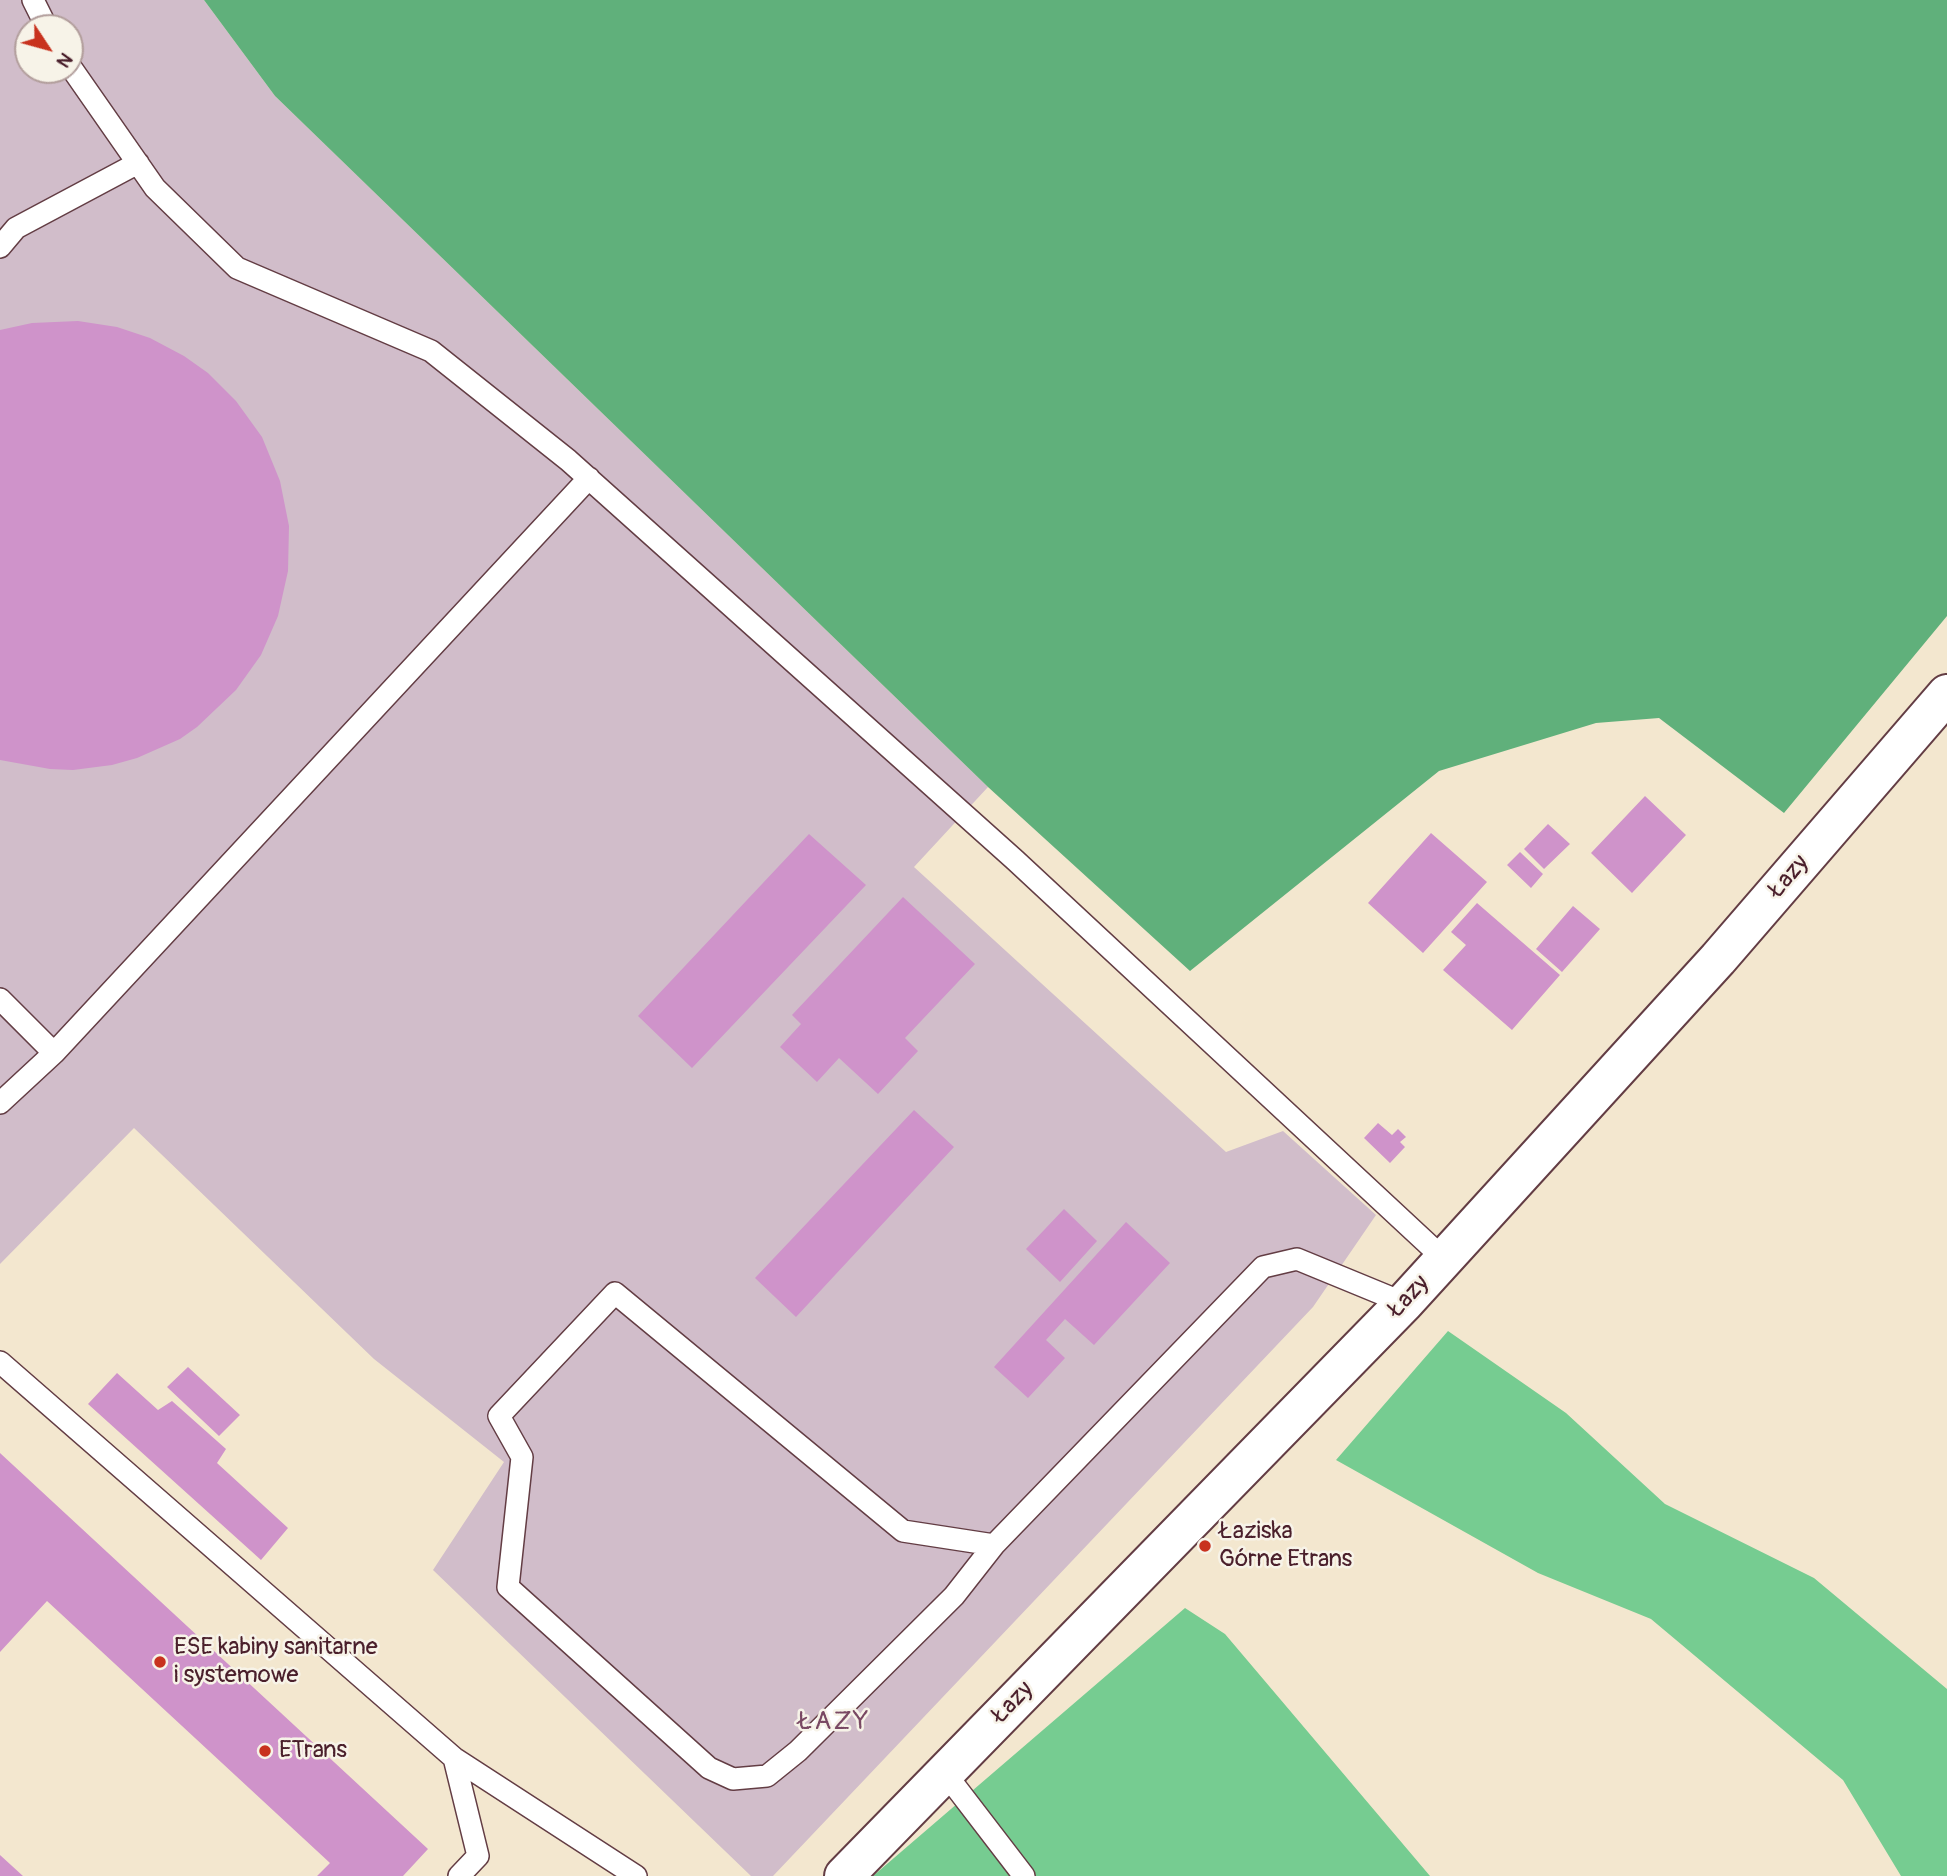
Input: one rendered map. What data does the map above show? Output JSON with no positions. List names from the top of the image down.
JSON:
{
  "streets": {
    "street": ["Łazy"]
  },
  "districts": ["ŁAZY"],
  "places": ["Łaziska Górne Etrans", "ESE kabiny sanitarne i systemowe", "ETrans"],
  "north": "bottom right"
}
